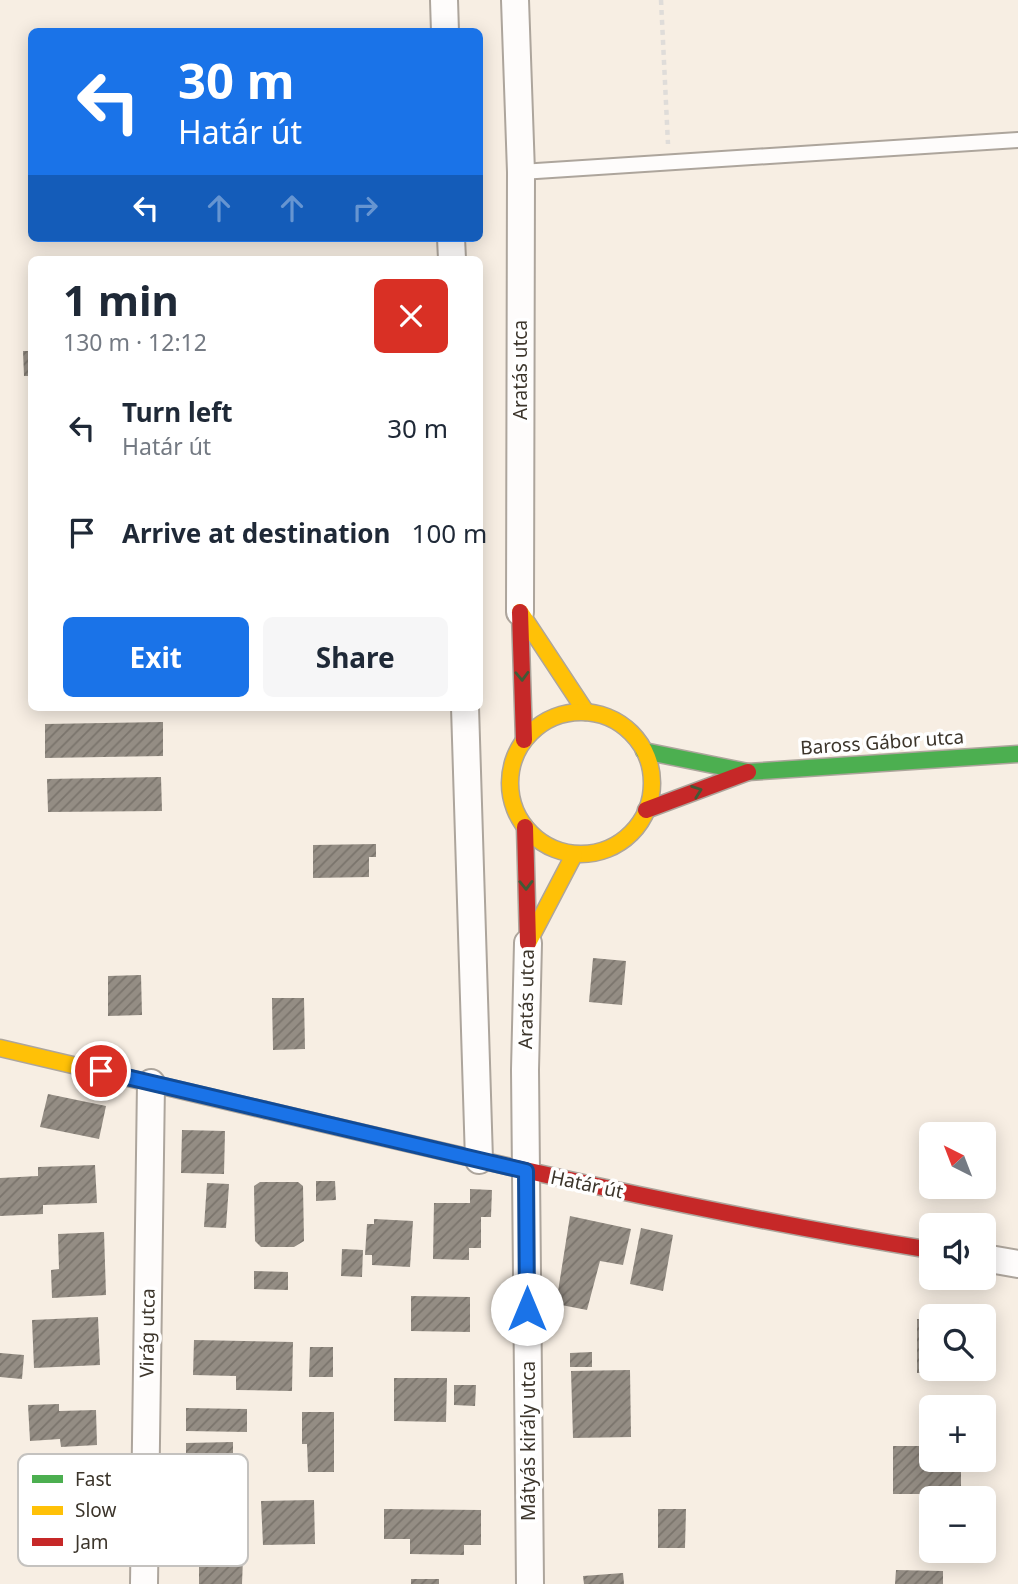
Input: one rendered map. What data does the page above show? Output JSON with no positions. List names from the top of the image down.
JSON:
{
  "streets": {
    "street": [
      "Aratás utca",
      "Baross Gábor utca",
      "Határ út",
      "Virág utca",
      "Mátyás király utca"
    ]
  },
  "crossings": [
    ["Aratás utca", "Határ út"],
    ["Aratás utca", "Mátyás király utca"],
    ["Határ út", "Virág utca"],
    ["Határ út", "Mátyás király utca"]
  ],
  "legend": ["Fast", "Slow", "Jam"],
  "north": "top left",
  "page": {
    "turn": ["30 m", "Határ út"],
    "heading": ["1 min", "130 m · 12:12"],
    "list": [
      {
        "name": "Turn left",
        "note": "Határ út",
        "value": "30 m"
      },
      {
        "name": "Arrive at destination",
        "value": "100 m"
      }
    ],
    "buttons": ["Exit", "Share"],
    "map_buttons": ["+", "−"]
  }
}
